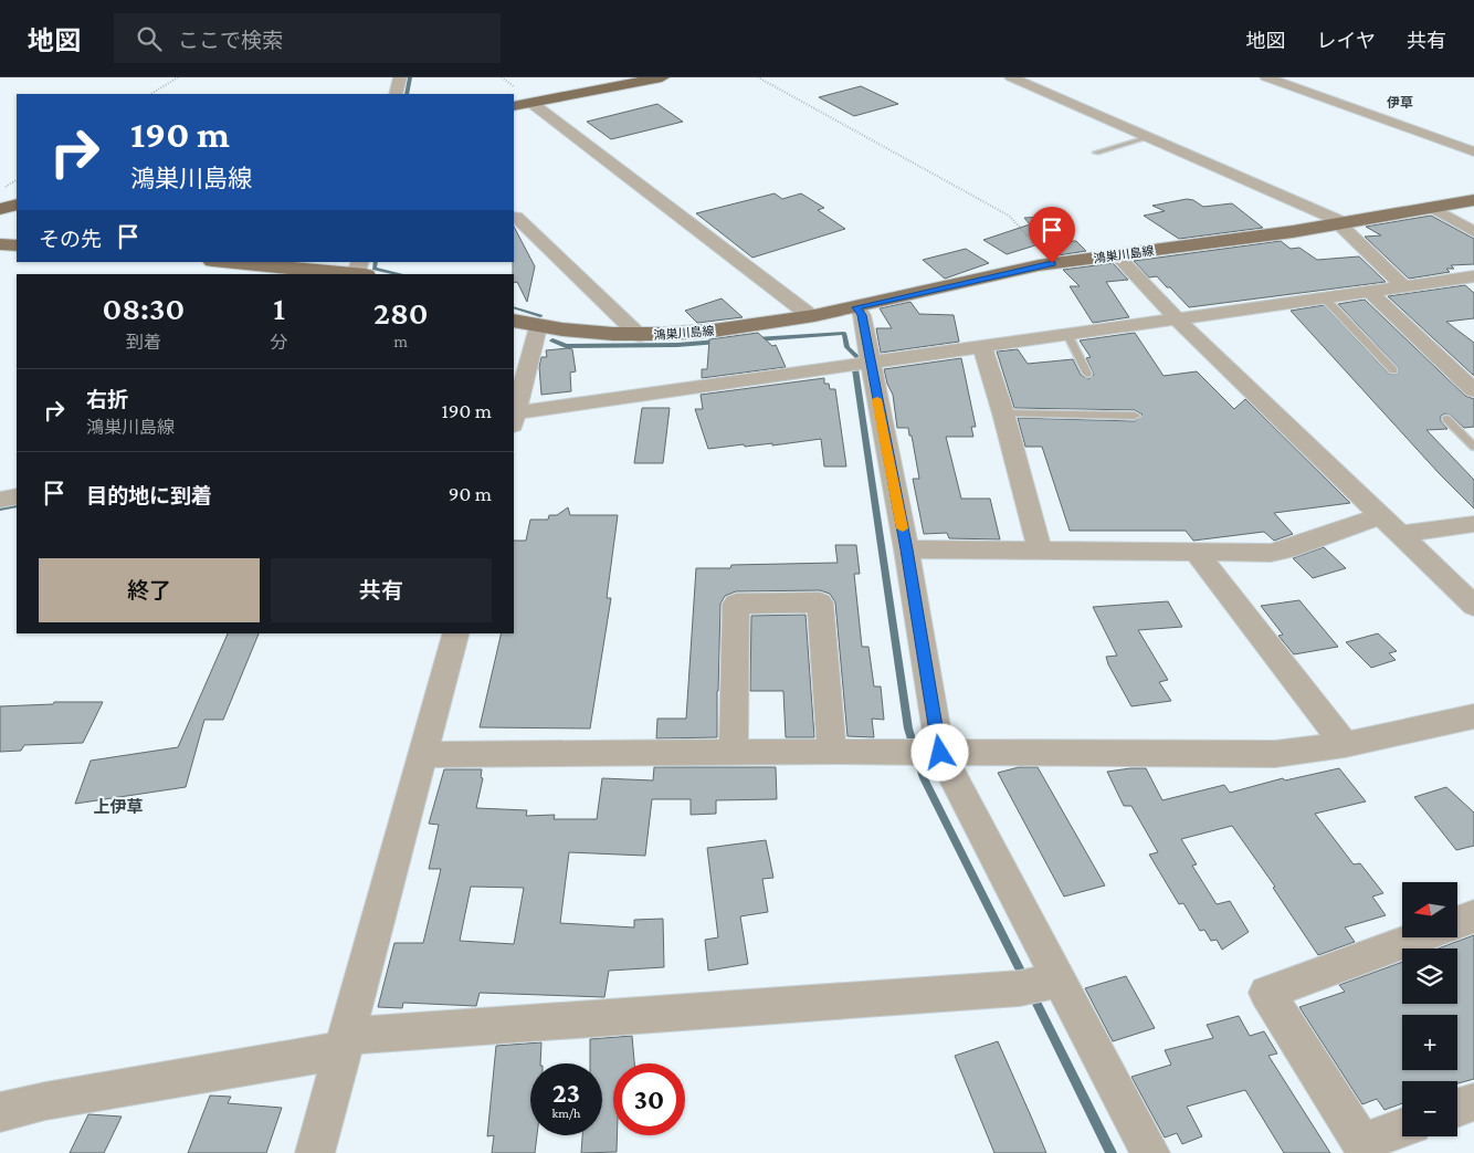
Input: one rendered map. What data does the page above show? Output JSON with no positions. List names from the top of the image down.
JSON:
{
  "streets": {
    "main road": ["鴻巣川島線"]
  },
  "districts": ["伊草", "上伊草"],
  "north": "left",
  "page": {
    "header": "地図",
    "search": "ここで検索",
    "nav": ["地図", "レイヤ", "共有"],
    "turn": ["190 m", "鴻巣川島線"],
    "then": "その先",
    "eta": [
      "08:30",
      "到着",
      "1",
      "分",
      "280",
      "m"
    ],
    "list": [
      {
        "name": "右折",
        "note": "鴻巣川島線",
        "value": "190 m"
      },
      {
        "name": "目的地に到着",
        "value": "90 m"
      }
    ],
    "buttons": ["終了", "共有"],
    "map_buttons": ["+", "−"],
    "speed": "23 km/h",
    "limit": "30"
  }
}
